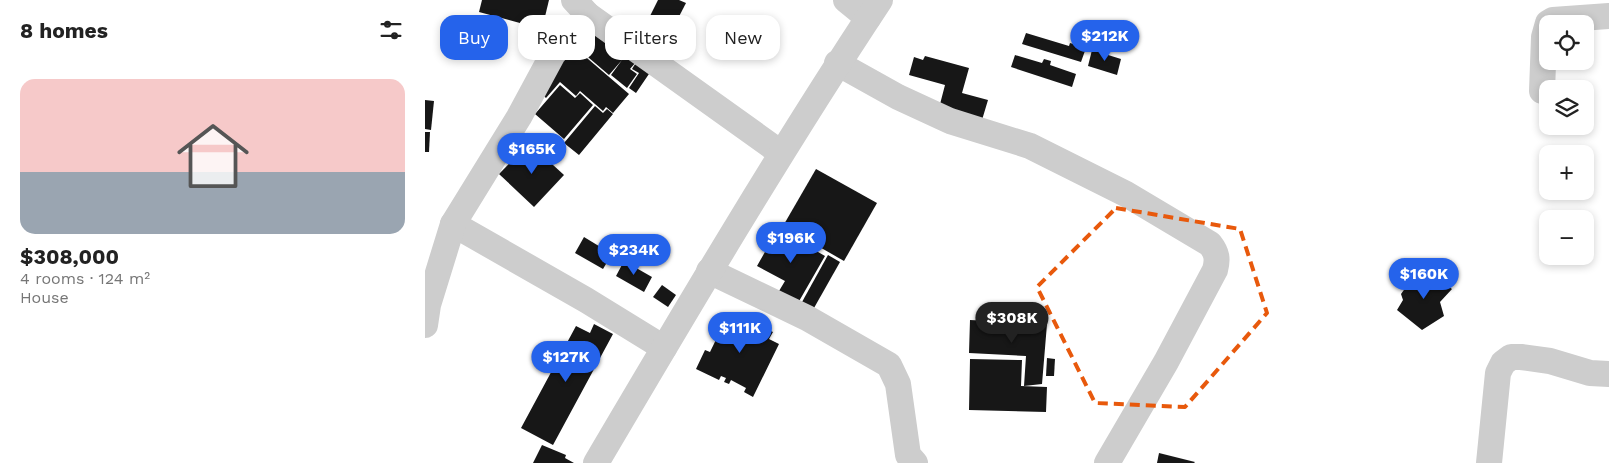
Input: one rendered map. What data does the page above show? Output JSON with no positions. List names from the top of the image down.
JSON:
{
  "page": {
    "heading": "8 homes",
    "map_buttons": ["+", "−"],
    "chip": [
      "Buy",
      "Rent",
      "Filters",
      "New"
    ],
    "price": [
      "$212K",
      "$165K",
      "$196K",
      "$234K",
      "$160K",
      "$308K",
      "$111K",
      "$127K"
    ],
    "list": [
      {
        "name": "$308,000",
        "note": "4 rooms · 124 m² · House"
      }
    ]
  }
}
